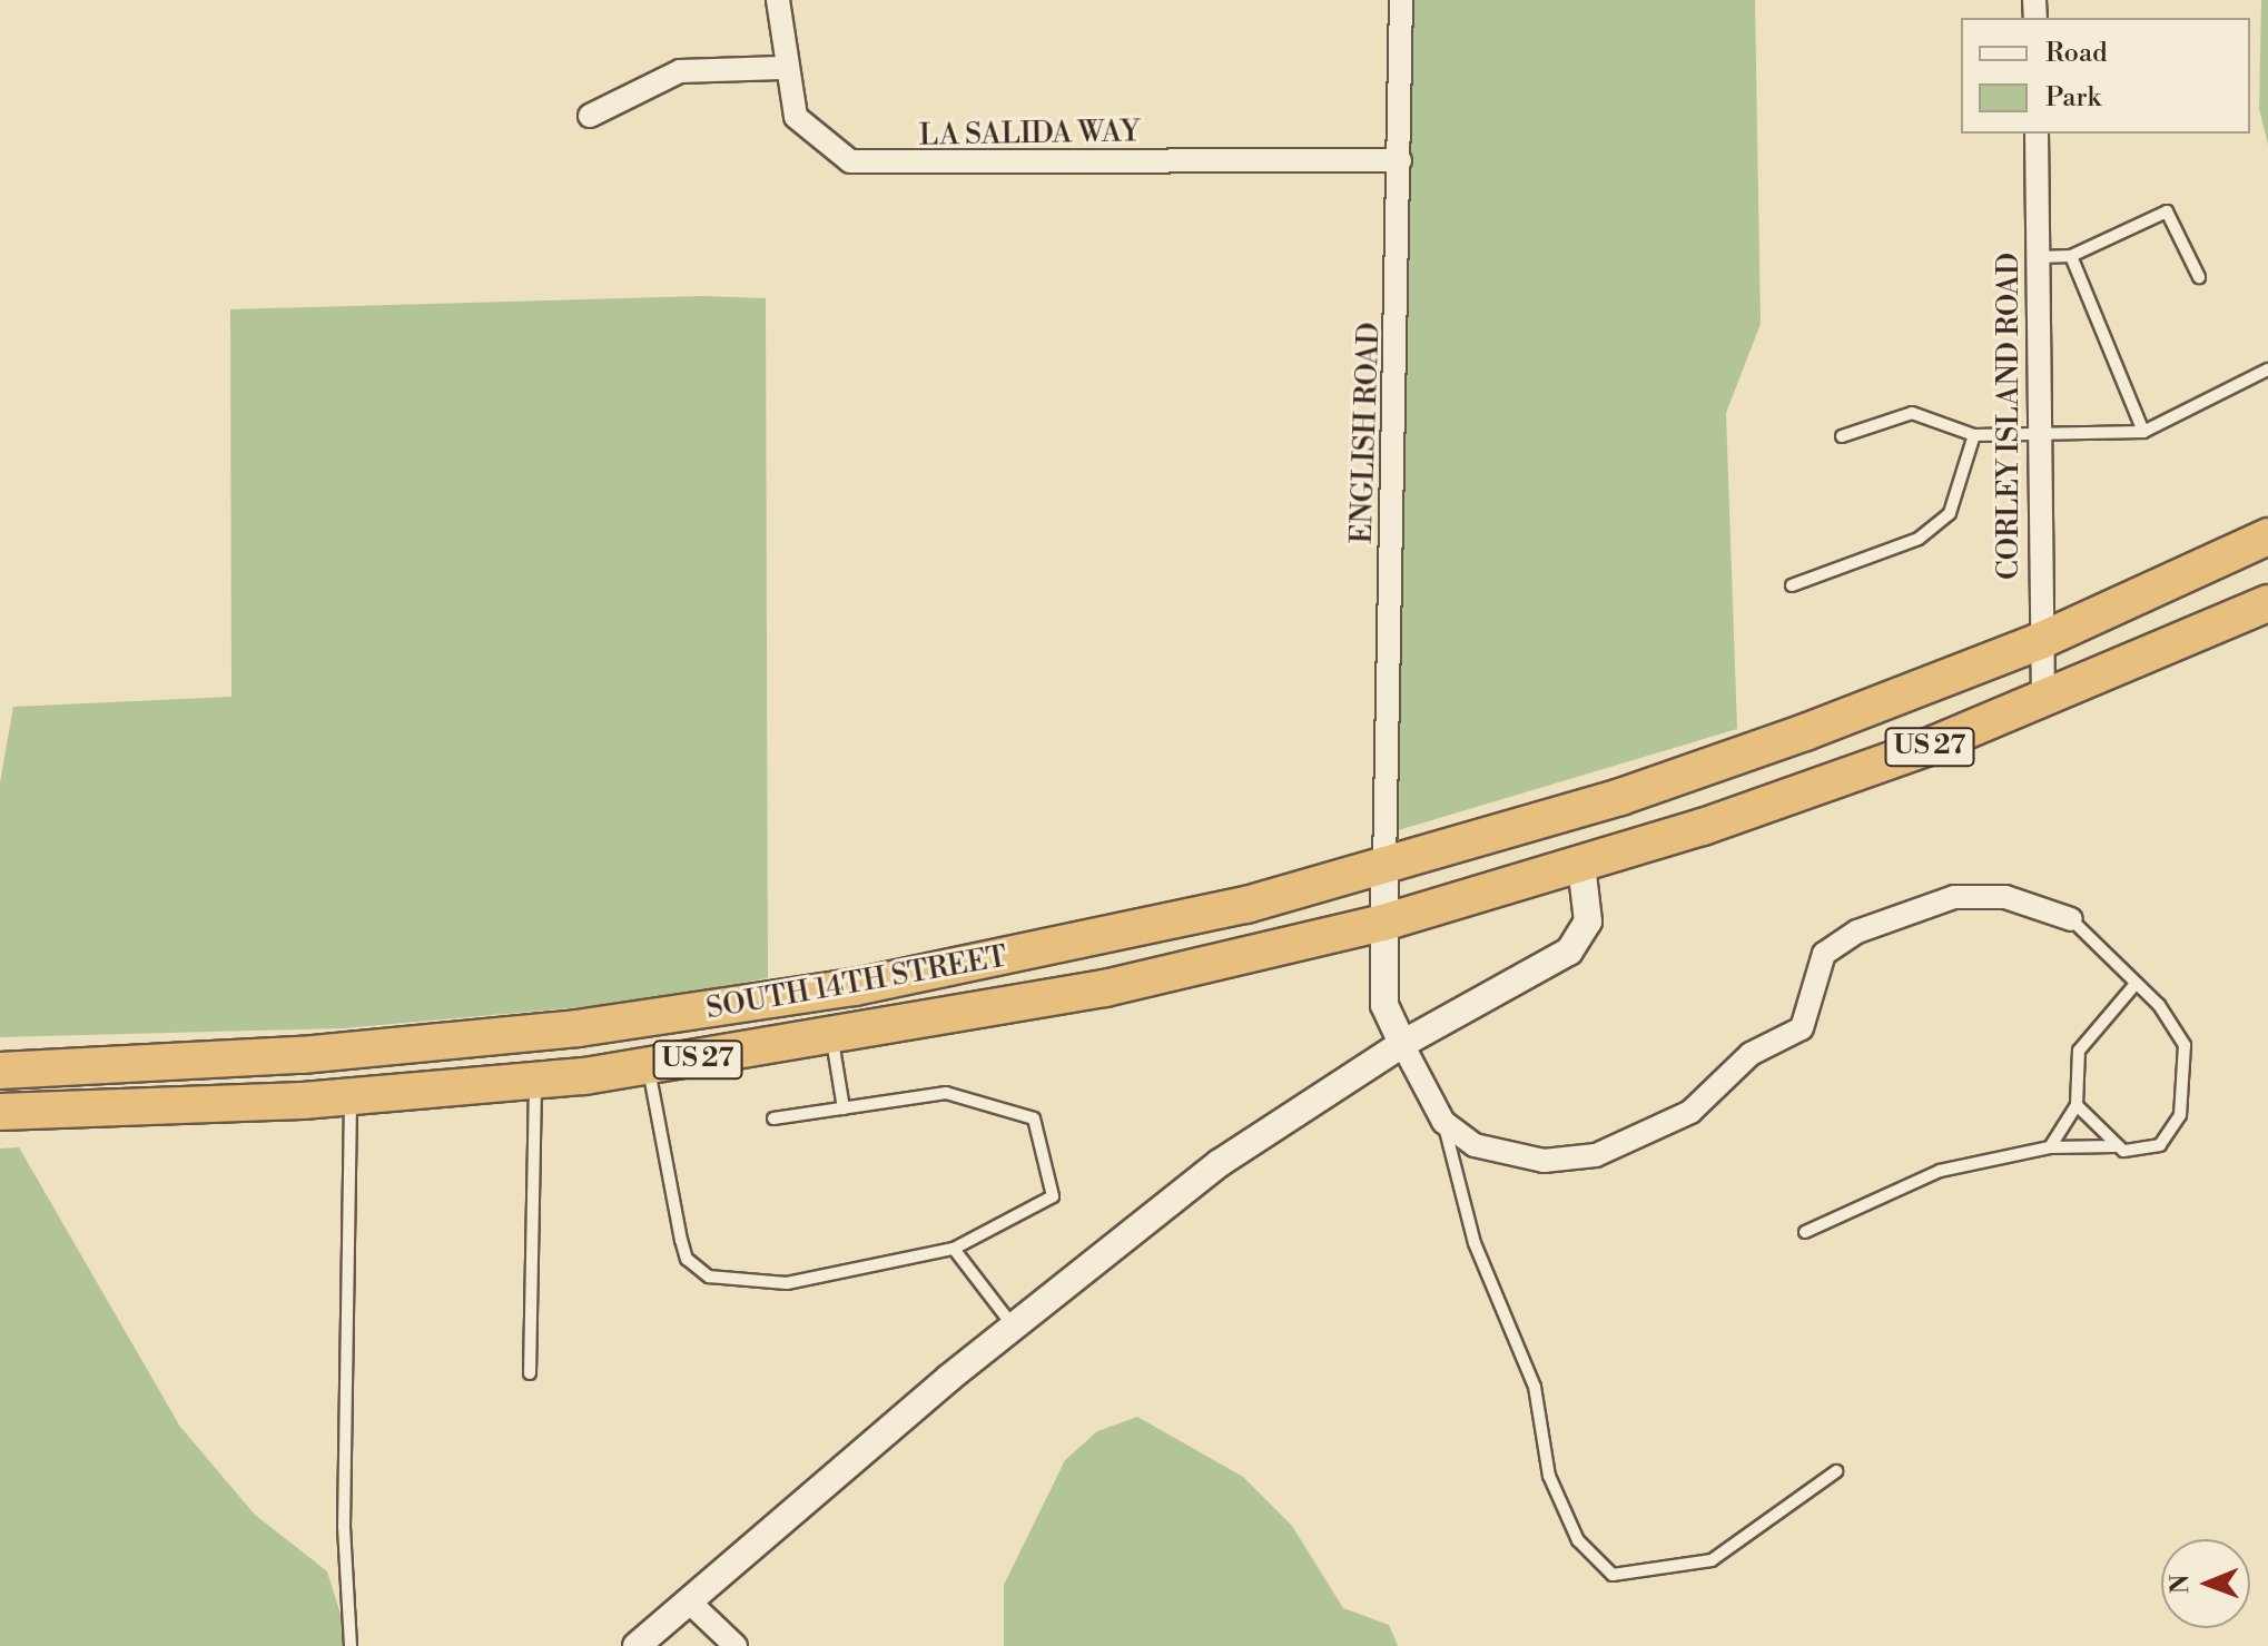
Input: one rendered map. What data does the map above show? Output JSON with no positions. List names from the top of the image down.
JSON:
{
  "streets": {
    "highway": ["US 27", "SOUTH 14TH STREET"],
    "street": ["LA SALIDA WAY", "CORLEY ISLAND ROAD", "ENGLISH ROAD"]
  },
  "crossings": [
    ["LA SALIDA WAY", "ENGLISH ROAD"],
    ["CORLEY ISLAND ROAD", "US 27"],
    ["ENGLISH ROAD", "US 27"],
    ["ENGLISH ROAD", "SOUTH 14TH STREET"],
    ["US 27", "SOUTH 14TH STREET"]
  ],
  "legend": ["Road", "Park"],
  "north": "left"
}
